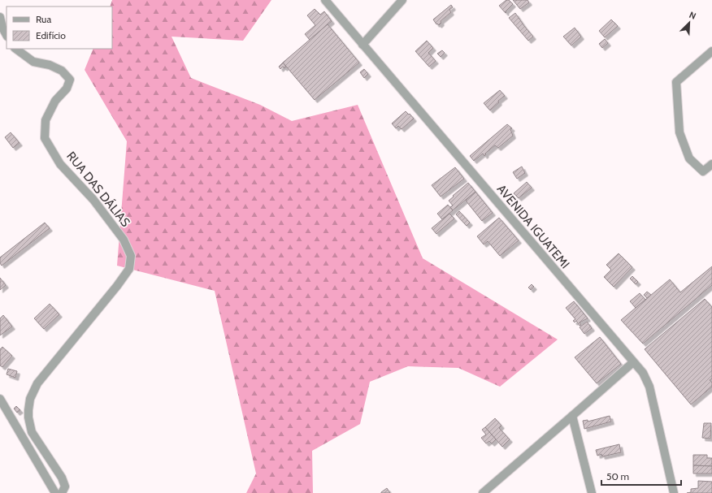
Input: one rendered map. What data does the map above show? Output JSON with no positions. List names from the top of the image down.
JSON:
{
  "streets": {
    "street": ["RUA DAS DÁLIAS", "AVENIDA IGUATEMI"]
  },
  "legend": ["Rua", "Edifício"],
  "scale_bar": "50 m",
  "north": "top right"
}
